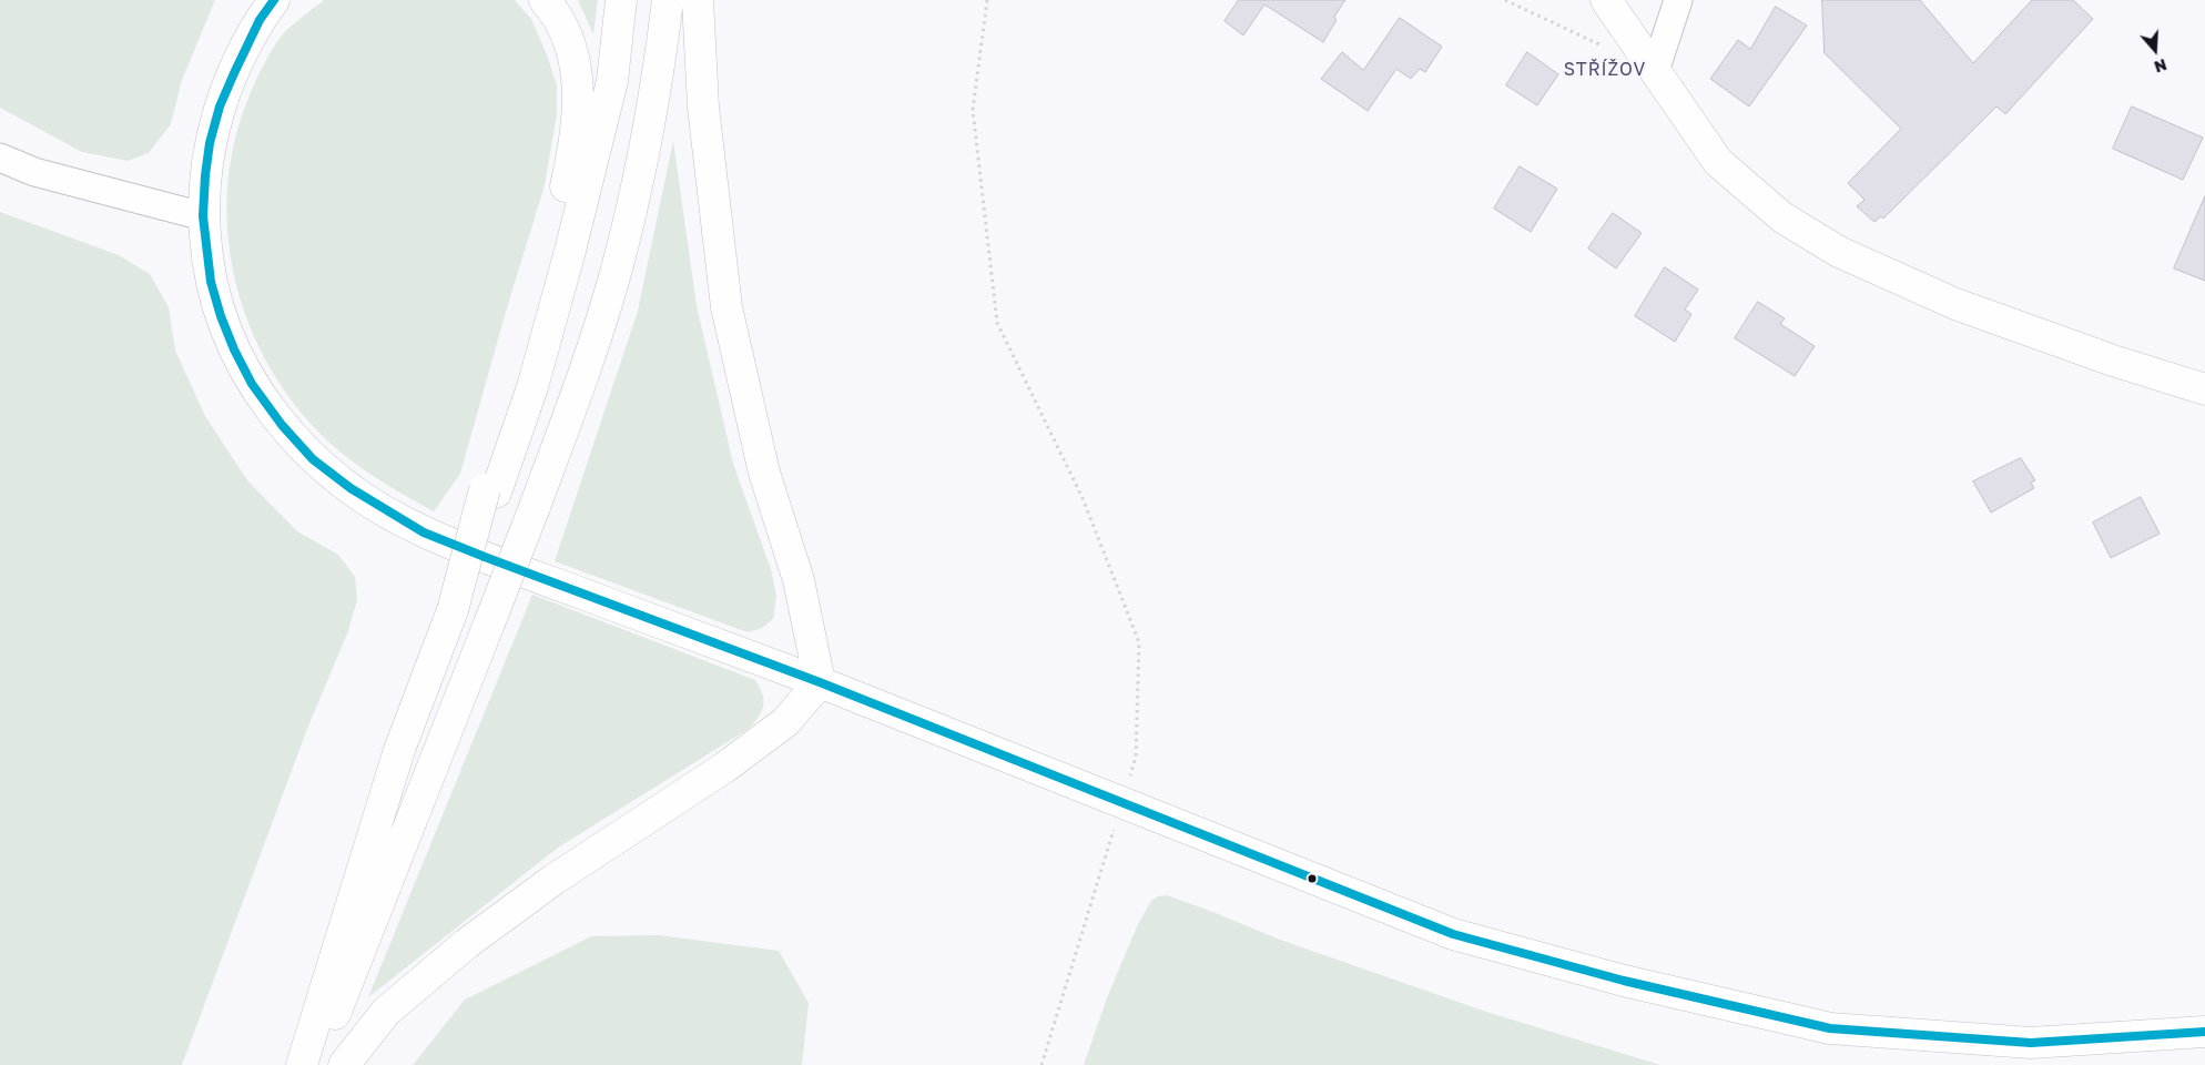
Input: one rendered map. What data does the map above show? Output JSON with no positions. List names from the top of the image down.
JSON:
{
  "districts": ["STŘÍŽOV"],
  "north": "bottom"
}
